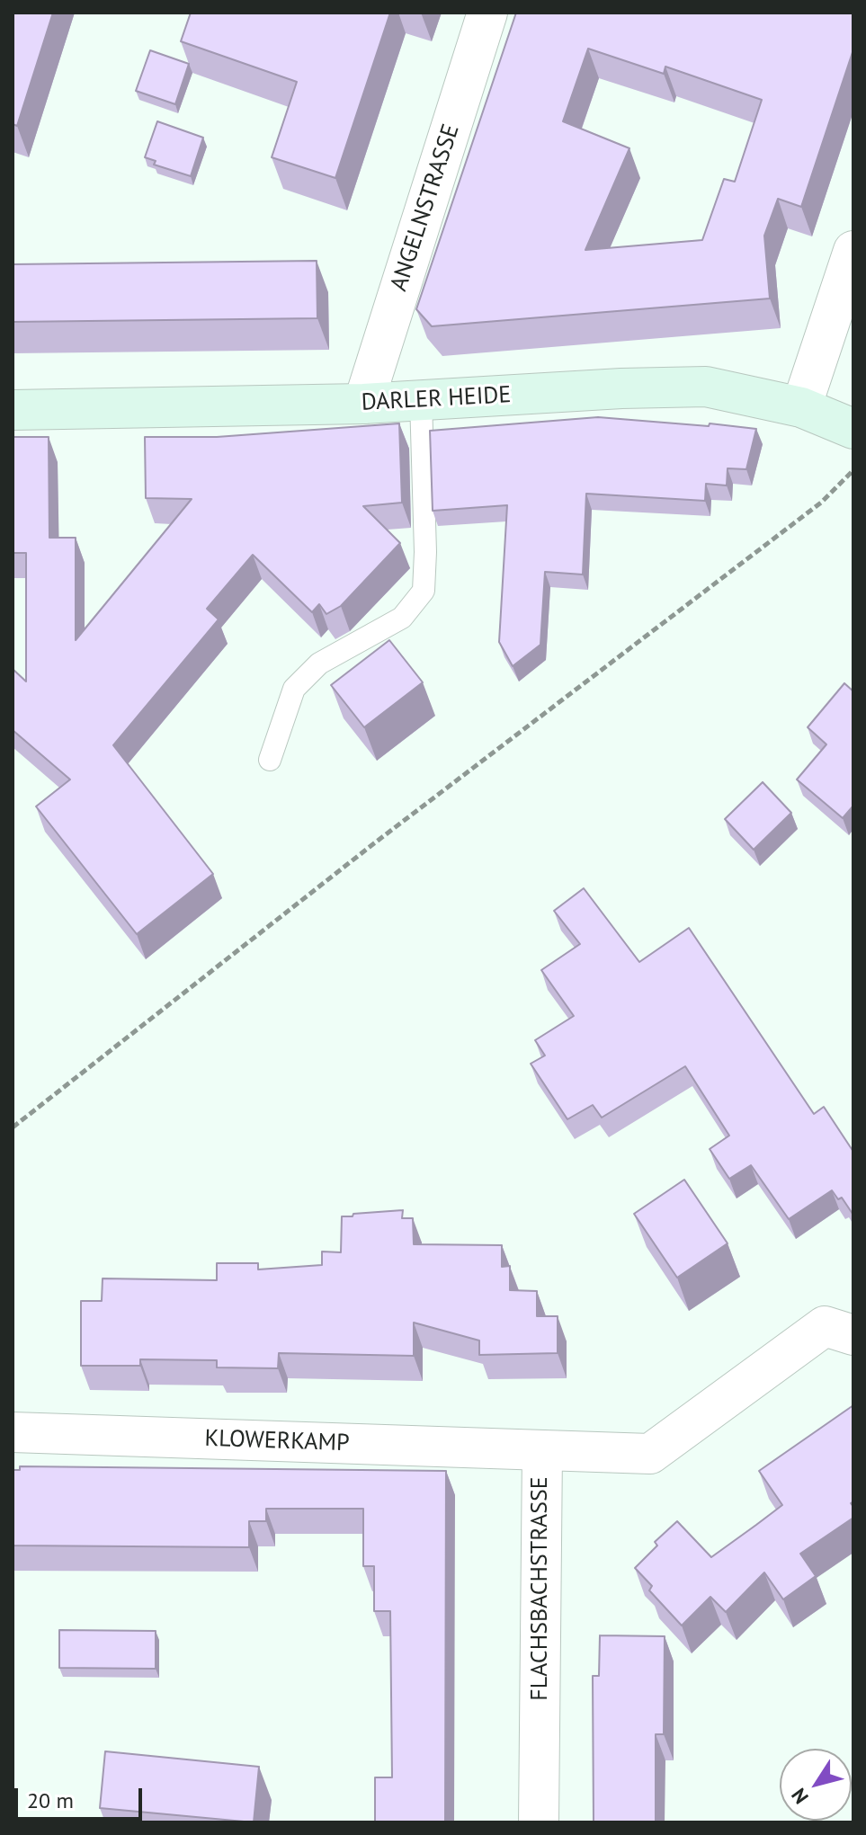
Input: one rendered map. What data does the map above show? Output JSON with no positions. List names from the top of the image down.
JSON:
{
  "streets": {
    "street": [
      "ANGELNSTRASSE",
      "DARLER HEIDE",
      "KLOWERKAMP",
      "FLACHSBACHSTRASSE"
    ]
  },
  "crossings": [
    ["ANGELNSTRASSE", "DARLER HEIDE"],
    ["KLOWERKAMP", "FLACHSBACHSTRASSE"]
  ],
  "scale_bar": "20 m",
  "north": "bottom left"
}
